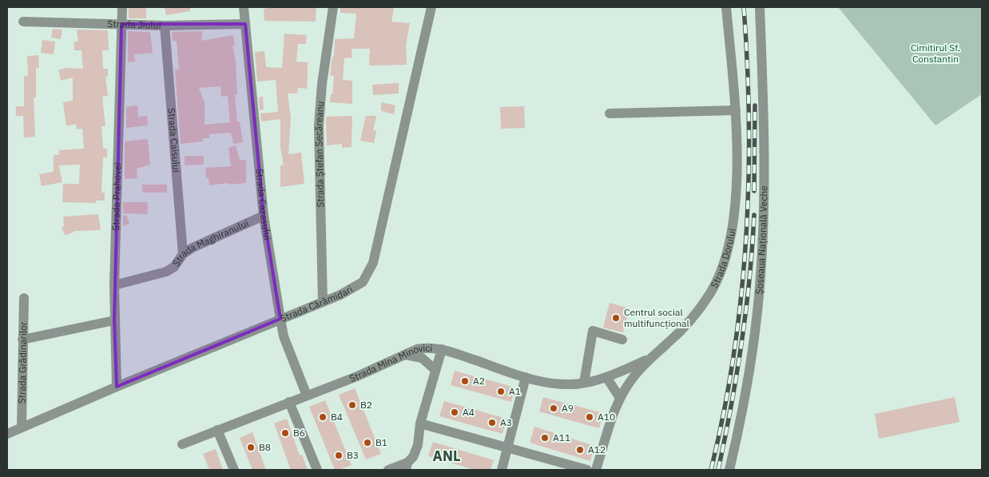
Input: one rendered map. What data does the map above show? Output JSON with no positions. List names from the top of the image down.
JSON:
{
  "streets": {
    "street": [
      "Strada Jiului",
      "Strada Caisului",
      "Strada Ștefan Secăreanu",
      "Strada Prahovei",
      "Strada Cazasului",
      "Șoseaua Națională Veche",
      "Strada Maghiranului",
      "Strada Dorului",
      "Strada Cărămidari",
      "Strada Grădinarilor",
      "Strada Mina Minovici"
    ]
  },
  "crossings": [
    ["Strada Jiului", "Strada Caisului"],
    ["Strada Jiului", "Strada Prahovei"],
    ["Strada Jiului", "Strada Cazasului"],
    ["Strada Caisului", "Strada Maghiranului"],
    ["Strada Ștefan Secăreanu", "Strada Cărămidari"],
    ["Strada Prahovei", "Strada Maghiranului"],
    ["Strada Prahovei", "Strada Cărămidari"],
    ["Strada Cazasului", "Strada Maghiranului"],
    ["Strada Cazasului", "Strada Cărămidari"],
    ["Strada Cazasului", "Strada Mina Minovici"],
    ["Strada Dorului", "Strada Mina Minovici"],
    ["Strada Cărămidari", "Strada Grădinarilor"]
  ],
  "districts": ["ANL"],
  "parks": ["Cimitirul Sf. Constantin"],
  "places": [
    "Centrul social multifuncțional",
    "A2",
    "A1",
    "B2",
    "A9",
    "A4",
    "B4",
    "A10",
    "A3",
    "B6",
    "A11",
    "B1",
    "B8",
    "A12",
    "B3"
  ]
}
